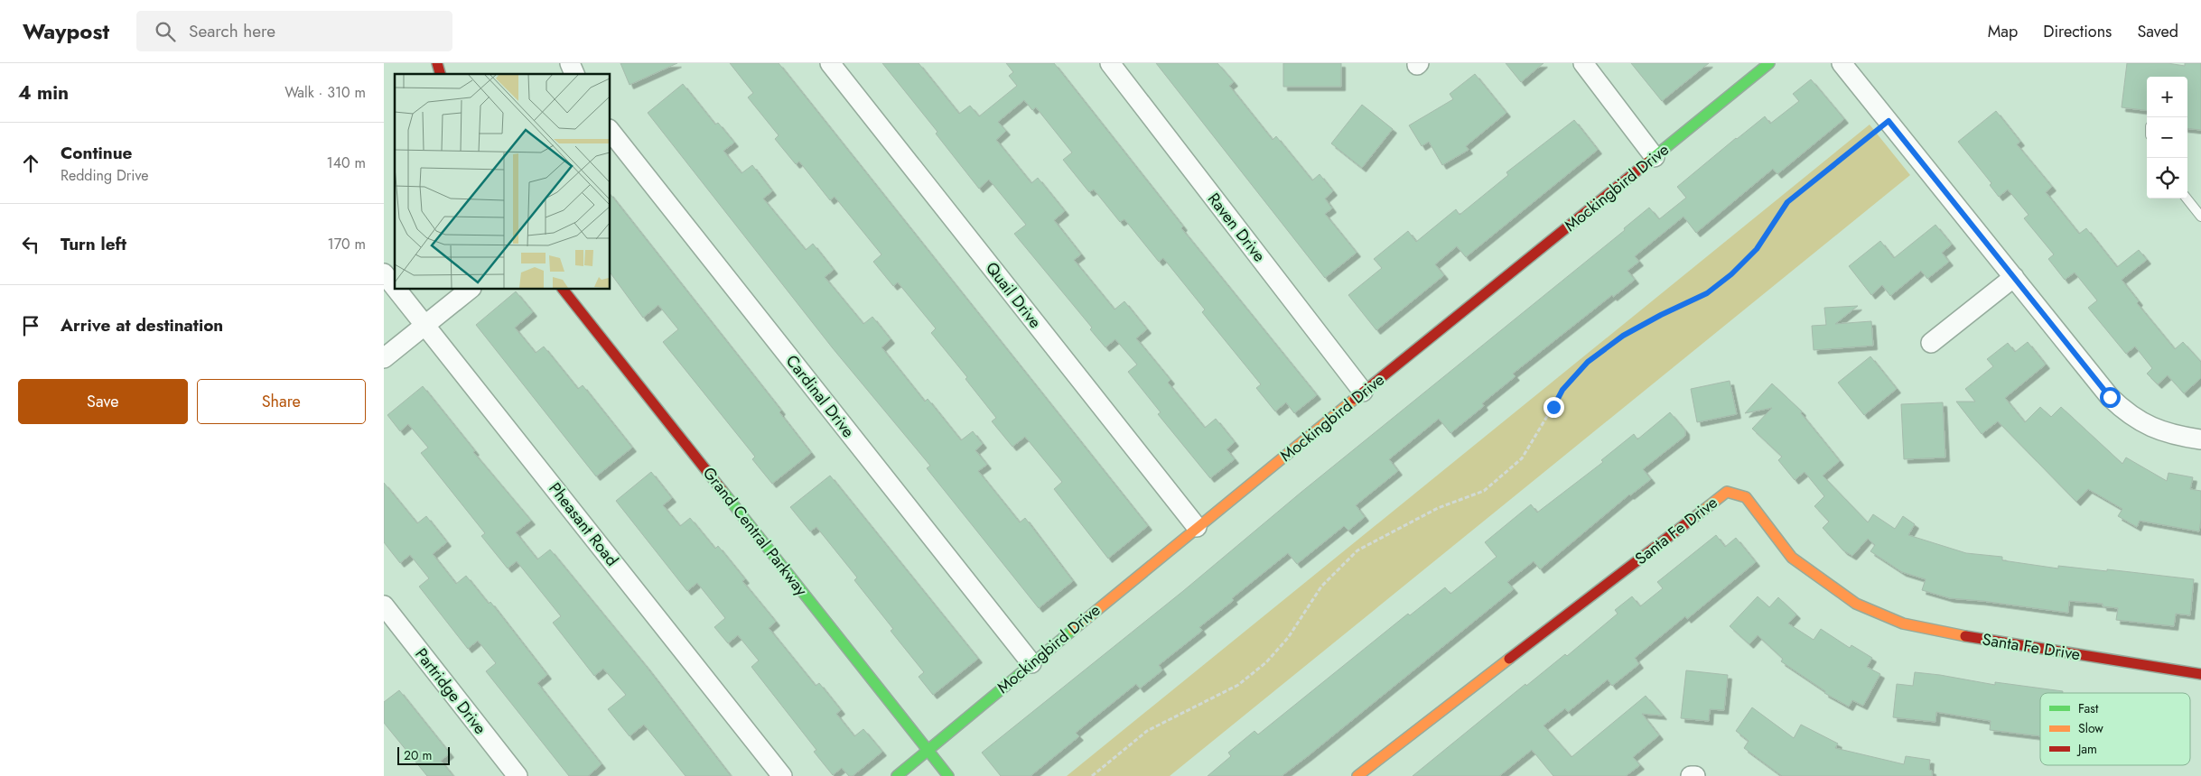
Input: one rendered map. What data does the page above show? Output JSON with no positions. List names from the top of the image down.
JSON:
{
  "streets": {
    "street": [
      "Mockingbird Drive",
      "Raven Drive",
      "Quail Drive",
      "Cardinal Drive",
      "Pheasant Road",
      "Santa Fe Drive",
      "Grand Central Parkway",
      "Partridge Drive"
    ]
  },
  "crossings": [
    ["Mockingbird Drive", "Raven Drive"],
    ["Mockingbird Drive", "Quail Drive"],
    ["Mockingbird Drive", "Cardinal Drive"],
    ["Mockingbird Drive", "Grand Central Parkway"]
  ],
  "legend": ["Fast", "Slow", "Jam"],
  "scale_bar": "20 m",
  "page": {
    "header": "Waypost",
    "search": "Search here",
    "nav": ["Map", "Directions", "Saved"],
    "heading": ["4 min", "Walk · 310 m"],
    "map_buttons": ["+", "−"],
    "list": [
      ["Continue", "Redding Drive", "140 m"],
      ["Turn left", "170 m"],
      "Arrive at destination"
    ],
    "buttons": ["Save", "Share"],
    "scale": "20 m"
  }
}
